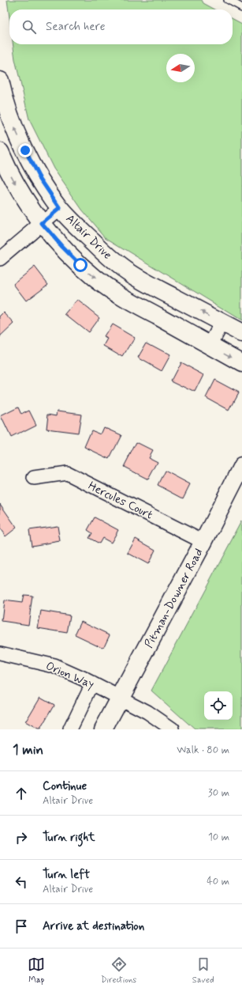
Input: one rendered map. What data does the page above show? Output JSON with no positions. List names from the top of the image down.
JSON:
{
  "streets": {
    "street": [
      "Altair Drive",
      "Hercules Court",
      "Pitman-Downer Road",
      "Orion Way"
    ]
  },
  "crossings": [
    ["Hercules Court", "Pitman-Downer Road"],
    ["Pitman-Downer Road", "Orion Way"]
  ],
  "north": "left",
  "page": {
    "search": "Search here",
    "heading": ["1 min", "Walk · 80 m"],
    "list": [
      ["Continue", "Altair Drive", "30 m"],
      ["Turn right", "10 m"],
      ["Turn left", "Altair Drive", "40 m"],
      "Arrive at destination"
    ],
    "nav": ["Map", "Directions", "Saved"]
  }
}
